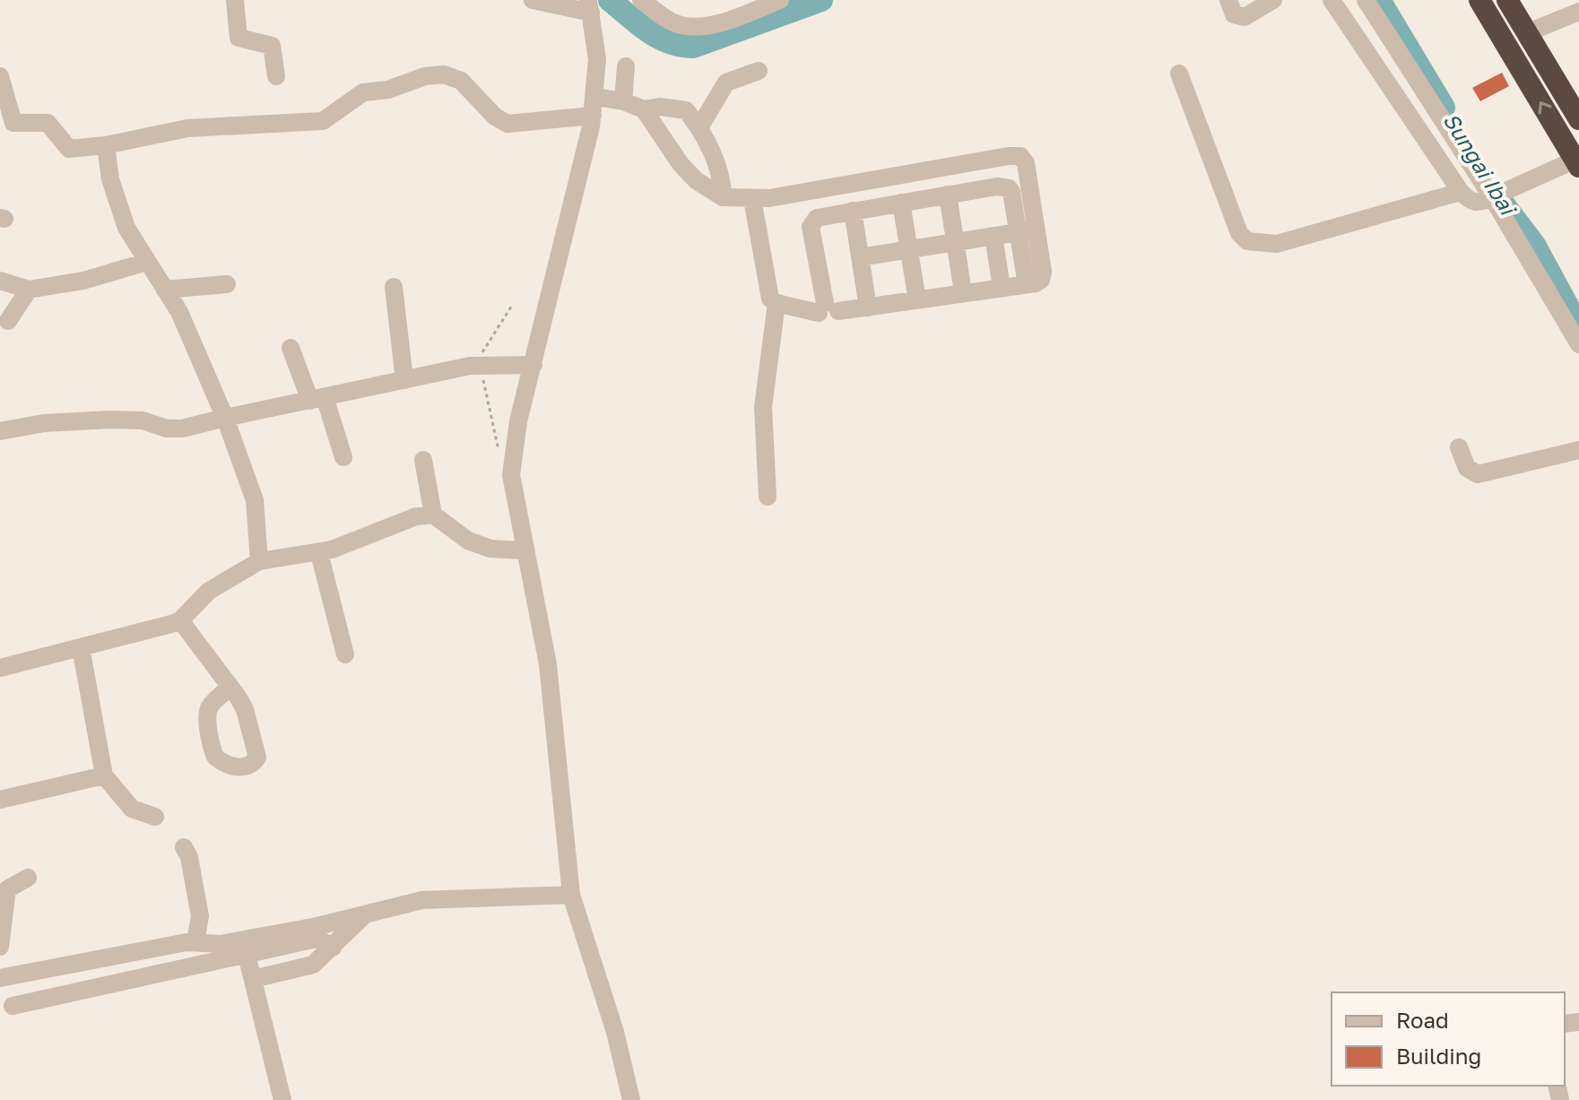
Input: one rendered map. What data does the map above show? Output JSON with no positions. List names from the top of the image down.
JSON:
{
  "water": ["Sungai Ibai"],
  "legend": ["Road", "Building"]
}
